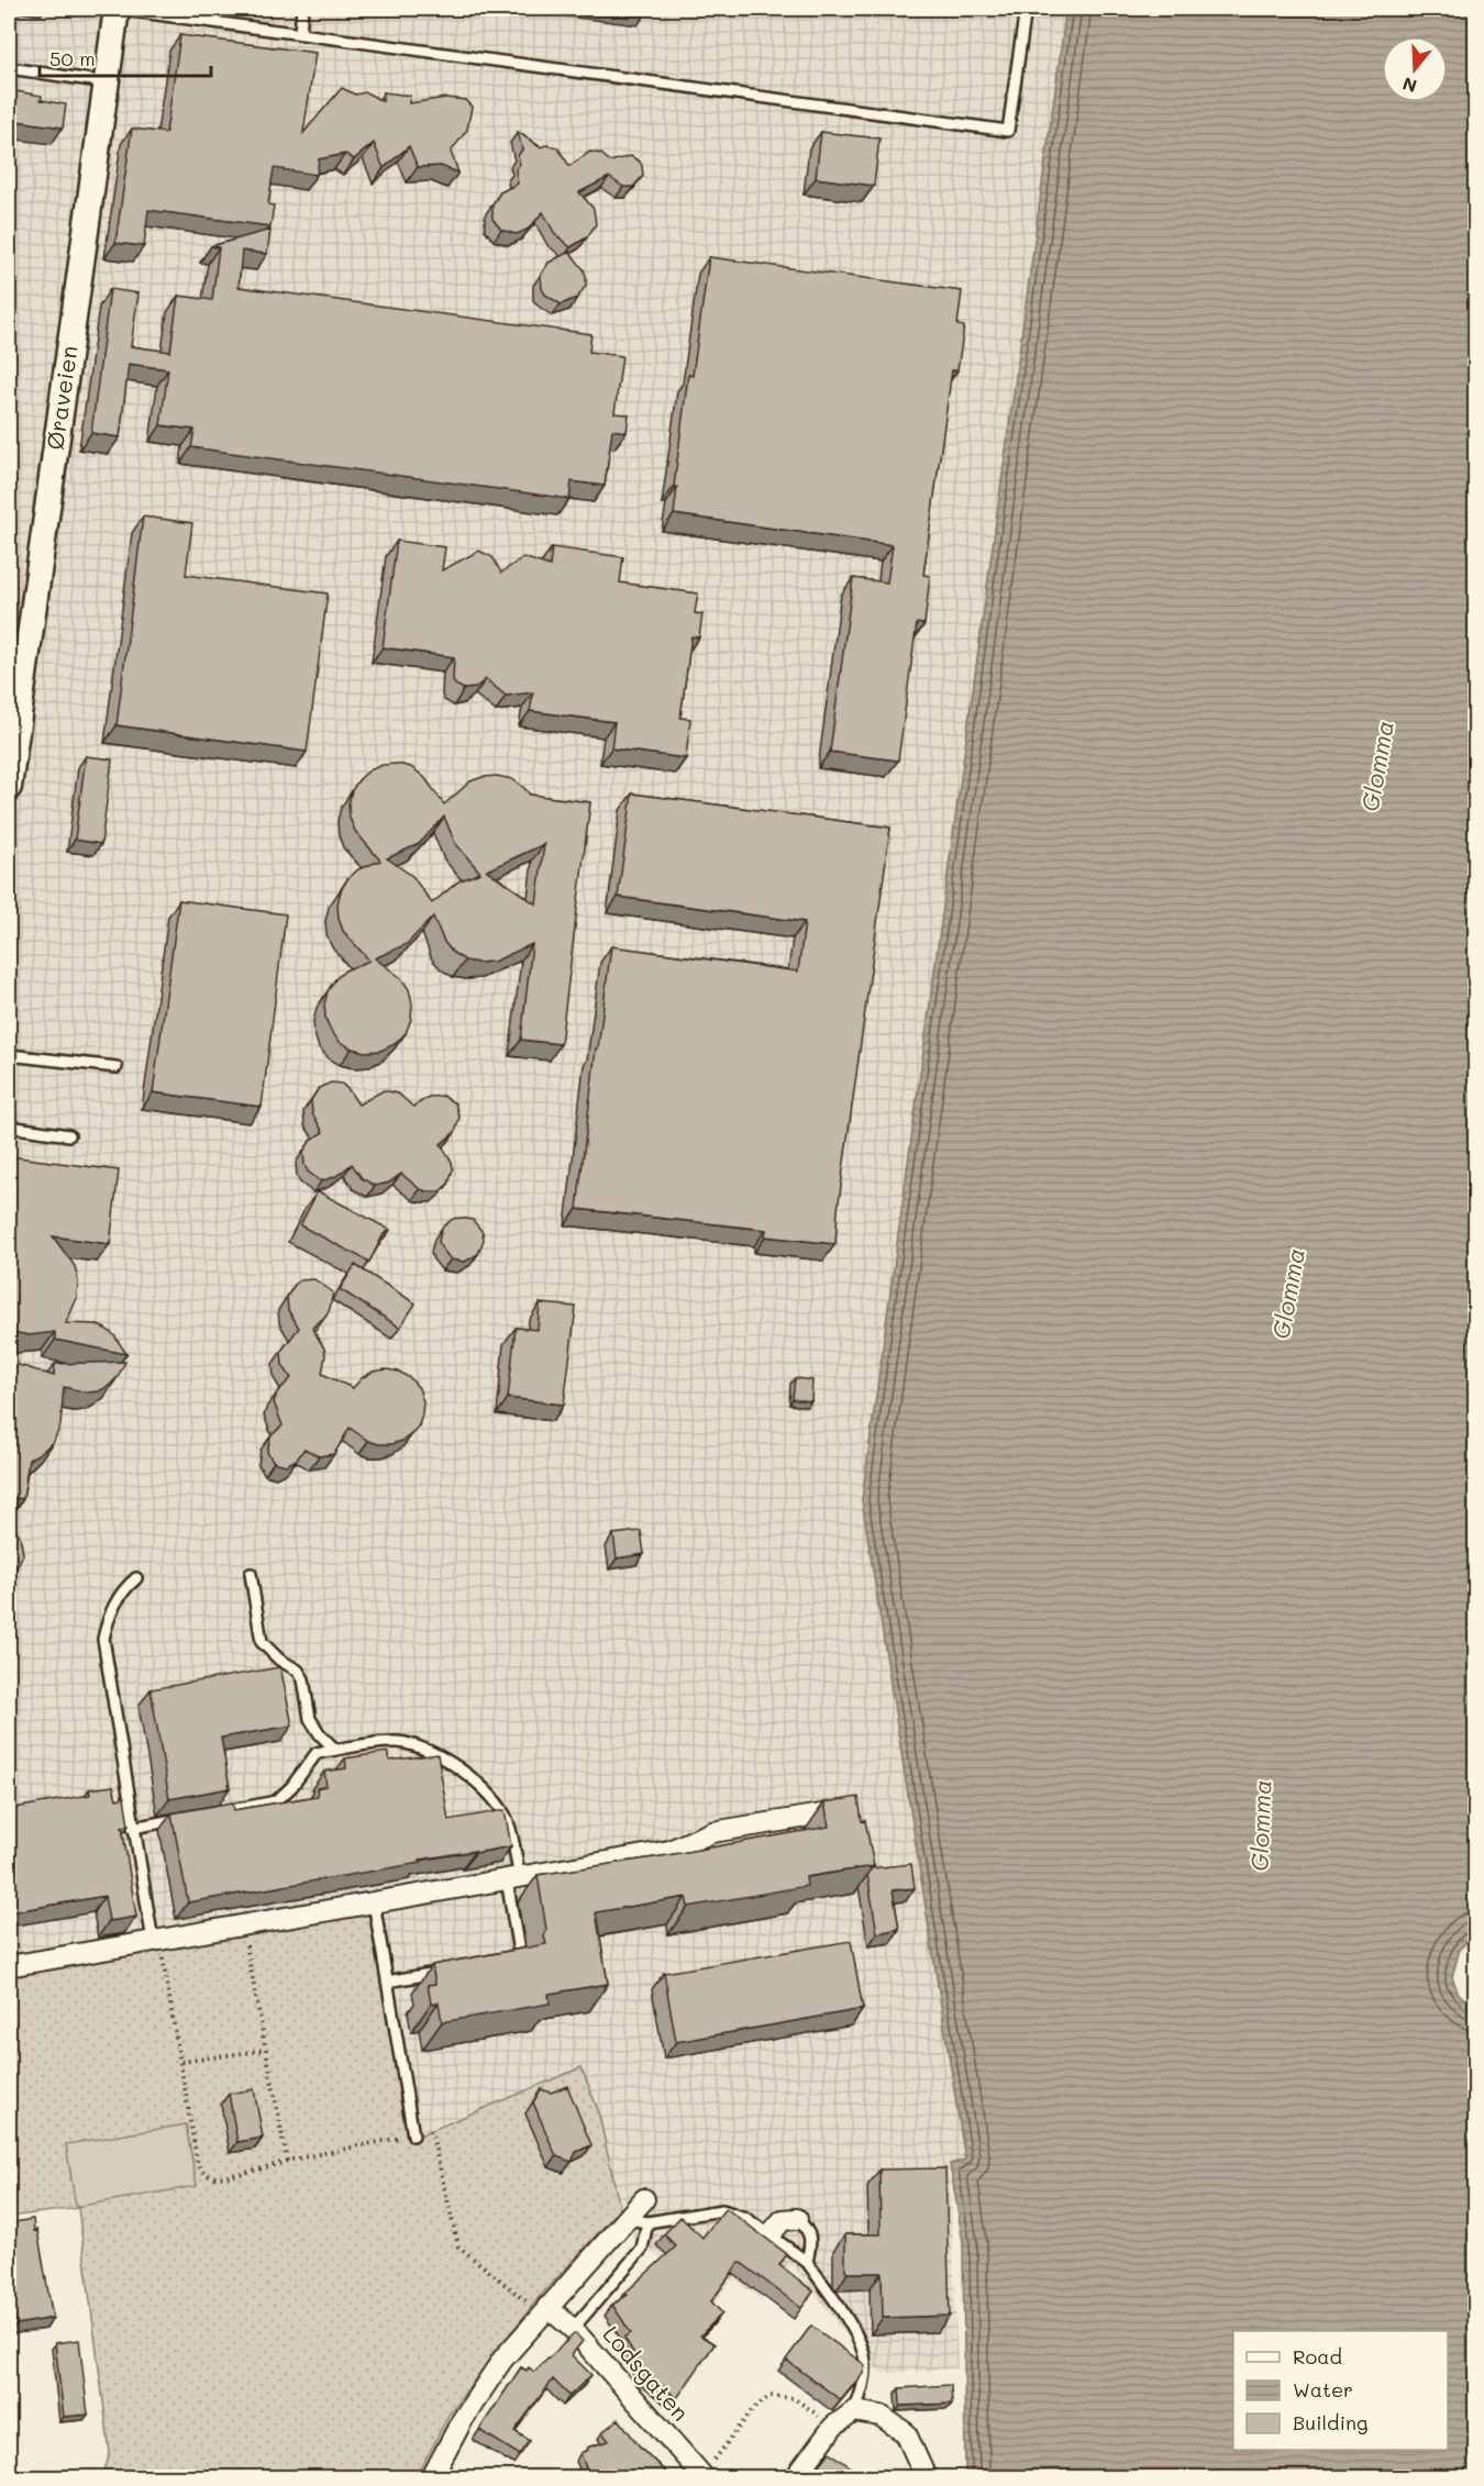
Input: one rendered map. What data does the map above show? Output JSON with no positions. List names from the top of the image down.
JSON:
{
  "streets": {
    "street": ["Øraveien", "Lodsgaten"]
  },
  "water": ["Glomma"],
  "legend": ["Road", "Water", "Building"],
  "scale_bar": "50 m",
  "north": "bottom"
}
